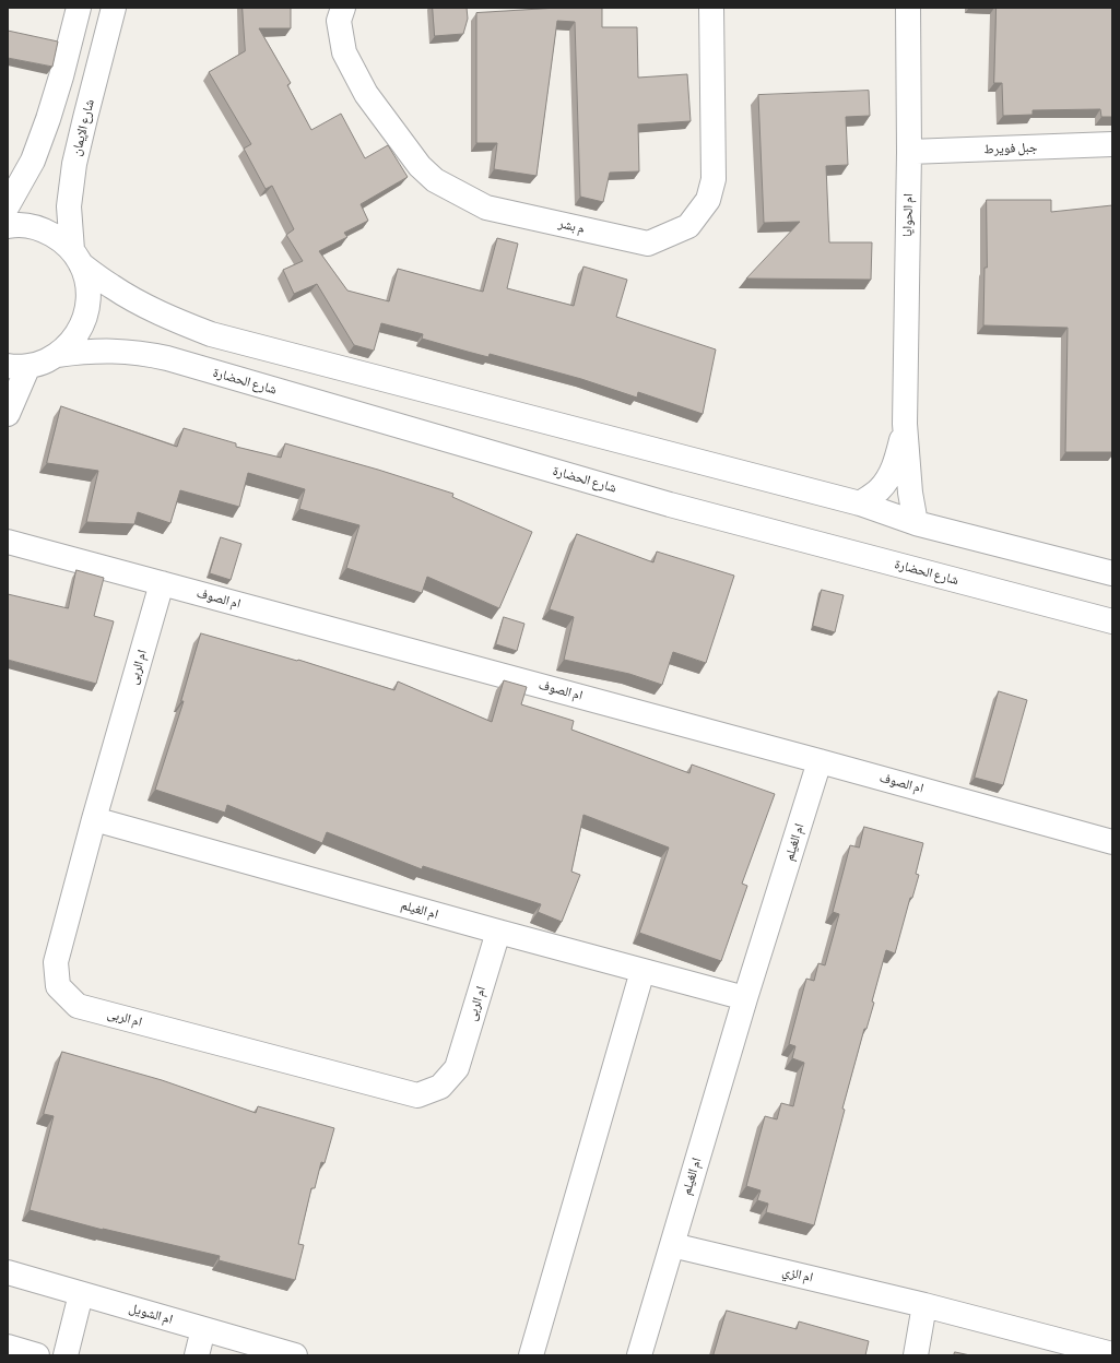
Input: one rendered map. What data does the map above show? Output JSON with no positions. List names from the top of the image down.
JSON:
{
  "streets": {
    "street": [
      "شارع الإيمان",
      "جبل فويرط",
      "ام الحوايا",
      "م بشر",
      "شارع الحضارة",
      "ام الصوف",
      "ام الربى",
      "ام الغيلم",
      "ام الزي",
      "ام الشويل"
    ]
  },
  "crossings": [
    ["شارع الإيمان", "شارع الحضارة"],
    ["جبل فويرط", "ام الحوايا"],
    ["ام الصوف", "ام الربى"],
    ["ام الصوف", "ام الغيلم"],
    ["ام الربى", "ام الغيلم"],
    ["ام الغيلم", "ام الزي"]
  ]
}
